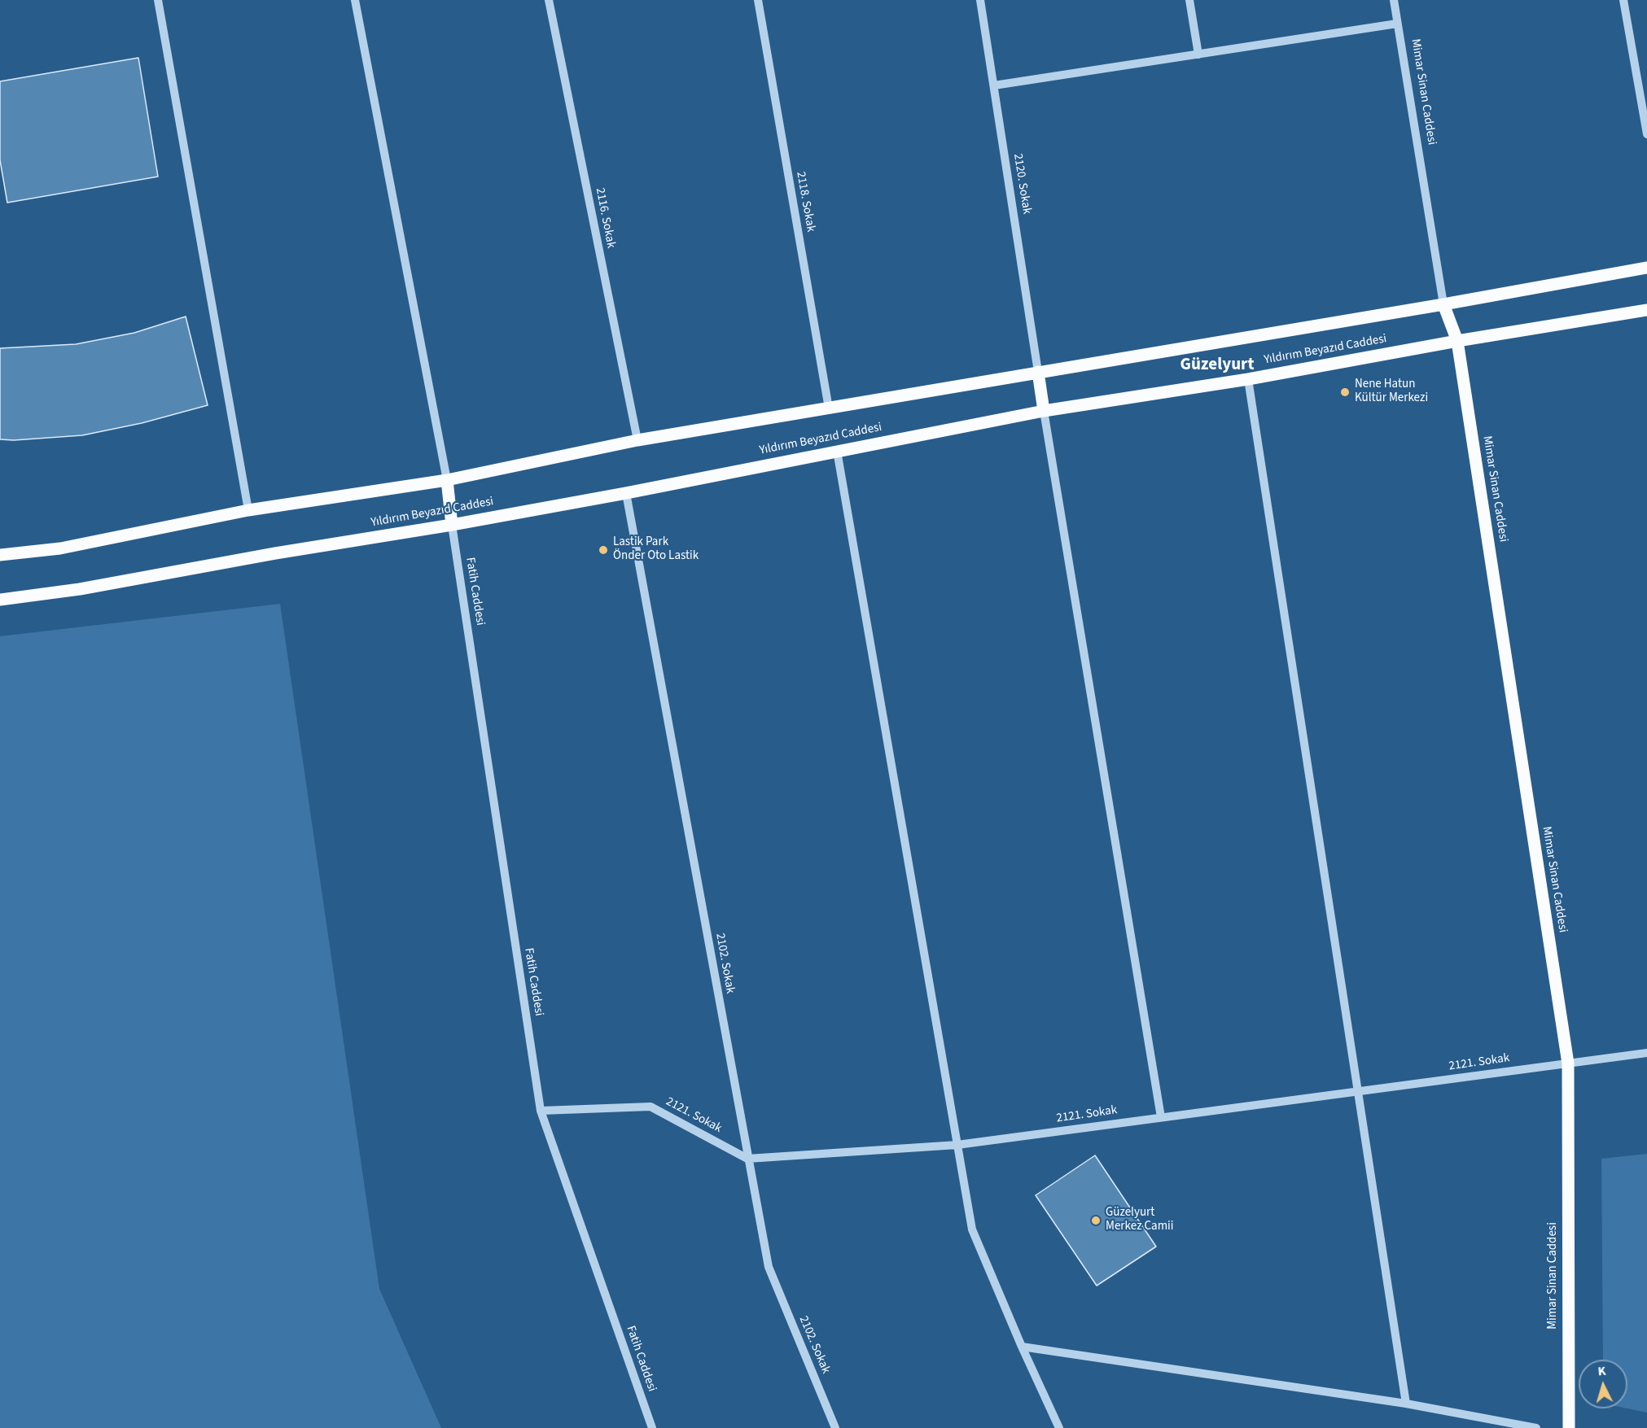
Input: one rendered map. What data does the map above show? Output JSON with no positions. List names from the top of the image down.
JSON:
{
  "streets": {
    "main road": ["Mimar Sinan Caddesi", "Yıldırım Beyazıd Caddesi"],
    "street": [
      "2120. Sokak",
      "2118. Sokak",
      "2116. Sokak",
      "Fatih Caddesi",
      "2102. Sokak",
      "2121. Sokak"
    ]
  },
  "crossings": [
    ["Mimar Sinan Caddesi", "Yıldırım Beyazıd Caddesi"],
    ["Mimar Sinan Caddesi", "2121. Sokak"],
    ["2120. Sokak", "Yıldırım Beyazıd Caddesi"],
    ["2118. Sokak", "Yıldırım Beyazıd Caddesi"],
    ["2116. Sokak", "Yıldırım Beyazıd Caddesi"],
    ["Yıldırım Beyazıd Caddesi", "Fatih Caddesi"],
    ["Yıldırım Beyazıd Caddesi", "2102. Sokak"],
    ["Fatih Caddesi", "2121. Sokak"],
    ["2102. Sokak", "2121. Sokak"]
  ],
  "districts": ["Güzelyurt"],
  "places": ["Nene Hatun Kültür Merkezi", "Lastik Park Önder Oto Lastik", "Güzelyurt Merkez Camii"],
  "north": "top"
}
